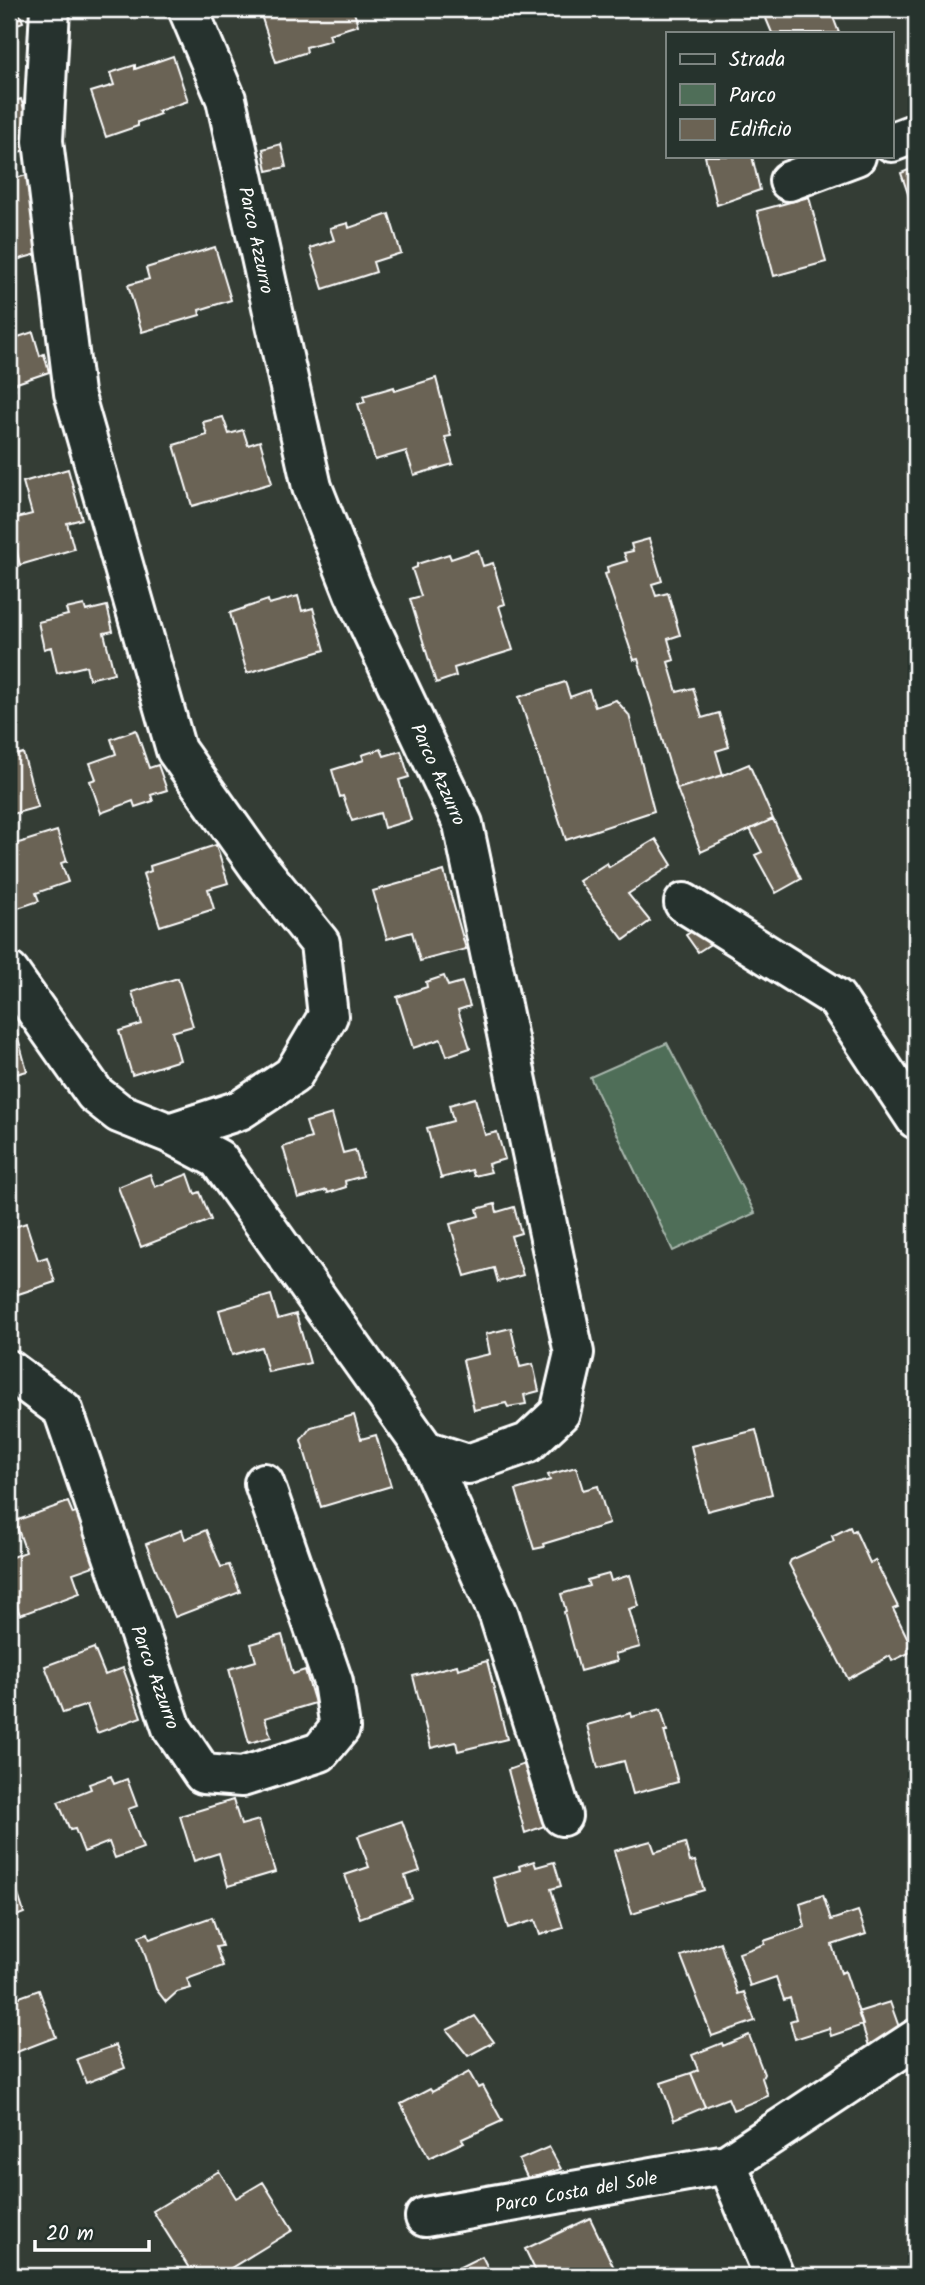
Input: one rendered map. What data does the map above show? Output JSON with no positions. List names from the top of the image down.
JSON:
{
  "streets": {
    "street": ["Parco Azzurro", "Parco Costa del Sole"]
  },
  "legend": ["Strada", "Parco", "Edificio"],
  "scale_bar": "20 m"
}
